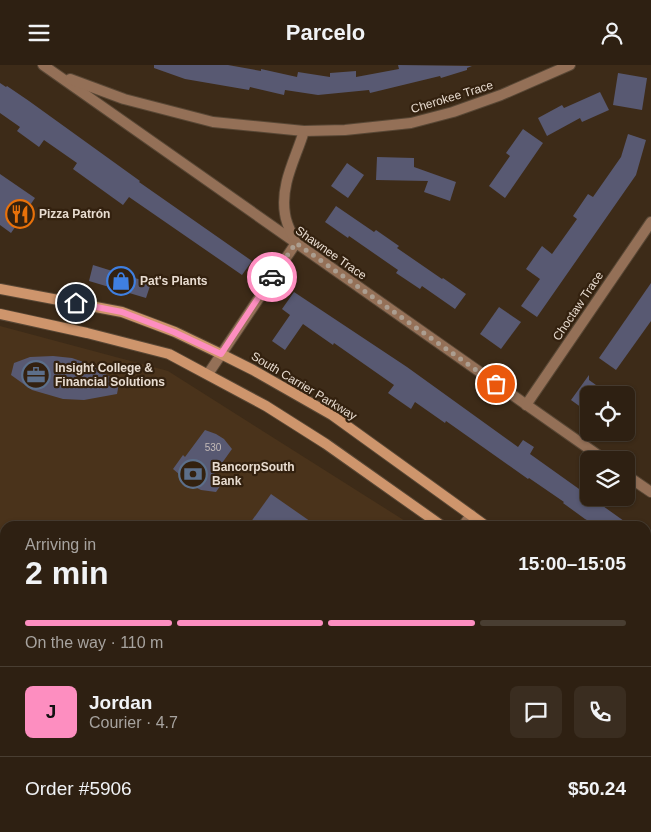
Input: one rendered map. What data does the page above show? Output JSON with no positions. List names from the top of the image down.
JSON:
{
  "streets": {
    "main road": ["South Carrier Parkway"],
    "street": ["Cherokee Trace", "Shawnee Trace", "Choctaw Trace"]
  },
  "crossings": [
    ["Cherokee Trace", "Shawnee Trace"],
    ["Shawnee Trace", "Choctaw Trace"]
  ],
  "places": {
    "restaurant": ["Pizza Patrón"],
    "shop": ["Pat's Plants"],
    "office": ["Insight College & Financial Solutions"],
    "bank": ["BancorpSouth Bank"]
  },
  "house_numbers": ["530"],
  "page": {
    "header": "Parcelo",
    "heading": ["2 min", "Arriving in", "15:00–15:05"],
    "panel": [
      "Jordan",
      "Courier · 4.7",
      "Order #5906",
      "$50.24"
    ],
    "bar": "On the way · 110 m",
    "round": "J"
  }
}
